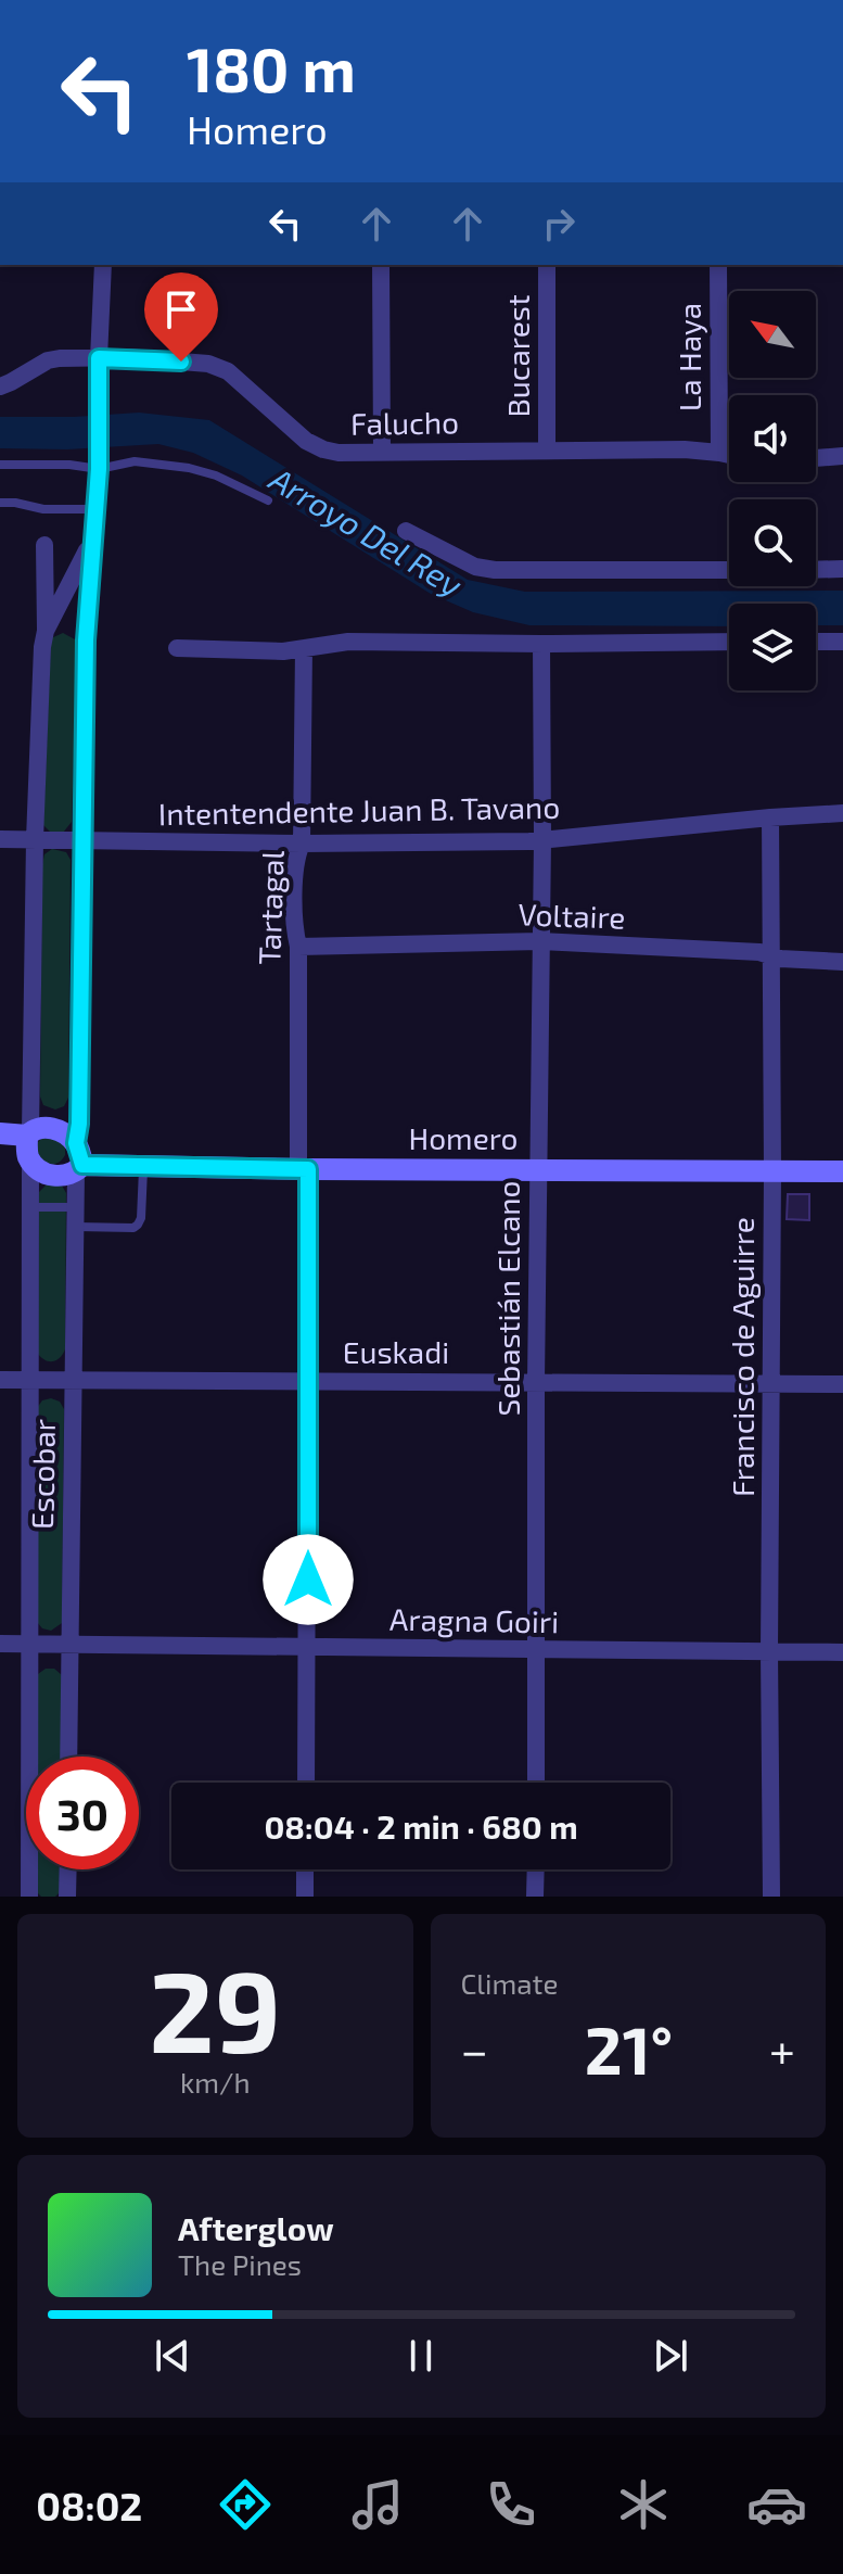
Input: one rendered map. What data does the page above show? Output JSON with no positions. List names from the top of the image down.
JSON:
{
  "streets": {
    "main road": ["Homero"],
    "street": [
      "Bucarest",
      "La Haya",
      "Falucho",
      "Intentendente Juan B. Tavano",
      "Tartagal",
      "Voltaire",
      "Sebastián Elcano",
      "Euskadi",
      "Francisco de Aguirre",
      "Escobar",
      "Aragna Goiri"
    ]
  },
  "crossings": [
    ["Bucarest", "Falucho"],
    ["La Haya", "Falucho"],
    ["Falucho", "Escobar"],
    ["Intentendente Juan B. Tavano", "Tartagal"],
    ["Intentendente Juan B. Tavano", "Sebastián Elcano"],
    ["Intentendente Juan B. Tavano", "Francisco de Aguirre"],
    ["Intentendente Juan B. Tavano", "Escobar"],
    ["Tartagal", "Voltaire"],
    ["Tartagal", "Homero"],
    ["Tartagal", "Euskadi"],
    ["Tartagal", "Aragna Goiri"],
    ["Voltaire", "Sebastián Elcano"],
    ["Voltaire", "Francisco de Aguirre"],
    ["Homero", "Sebastián Elcano"],
    ["Homero", "Francisco de Aguirre"],
    ["Homero", "Escobar"],
    ["Sebastián Elcano", "Euskadi"],
    ["Sebastián Elcano", "Aragna Goiri"],
    ["Euskadi", "Francisco de Aguirre"],
    ["Euskadi", "Escobar"],
    ["Francisco de Aguirre", "Aragna Goiri"],
    ["Escobar", "Aragna Goiri"]
  ],
  "water": ["Arroyo Del Rey"],
  "north": "top left",
  "page": {
    "turn": ["180 m", "Homero"],
    "limit": "30",
    "trip": "08:04 · 2 min · 680 m",
    "tile": [
      ["29", "km/h"],
      "Climate"
    ],
    "heat": ["−", "21°", "+"],
    "song": ["Afterglow", "The Pines"],
    "tabs": "08:02"
  }
}
